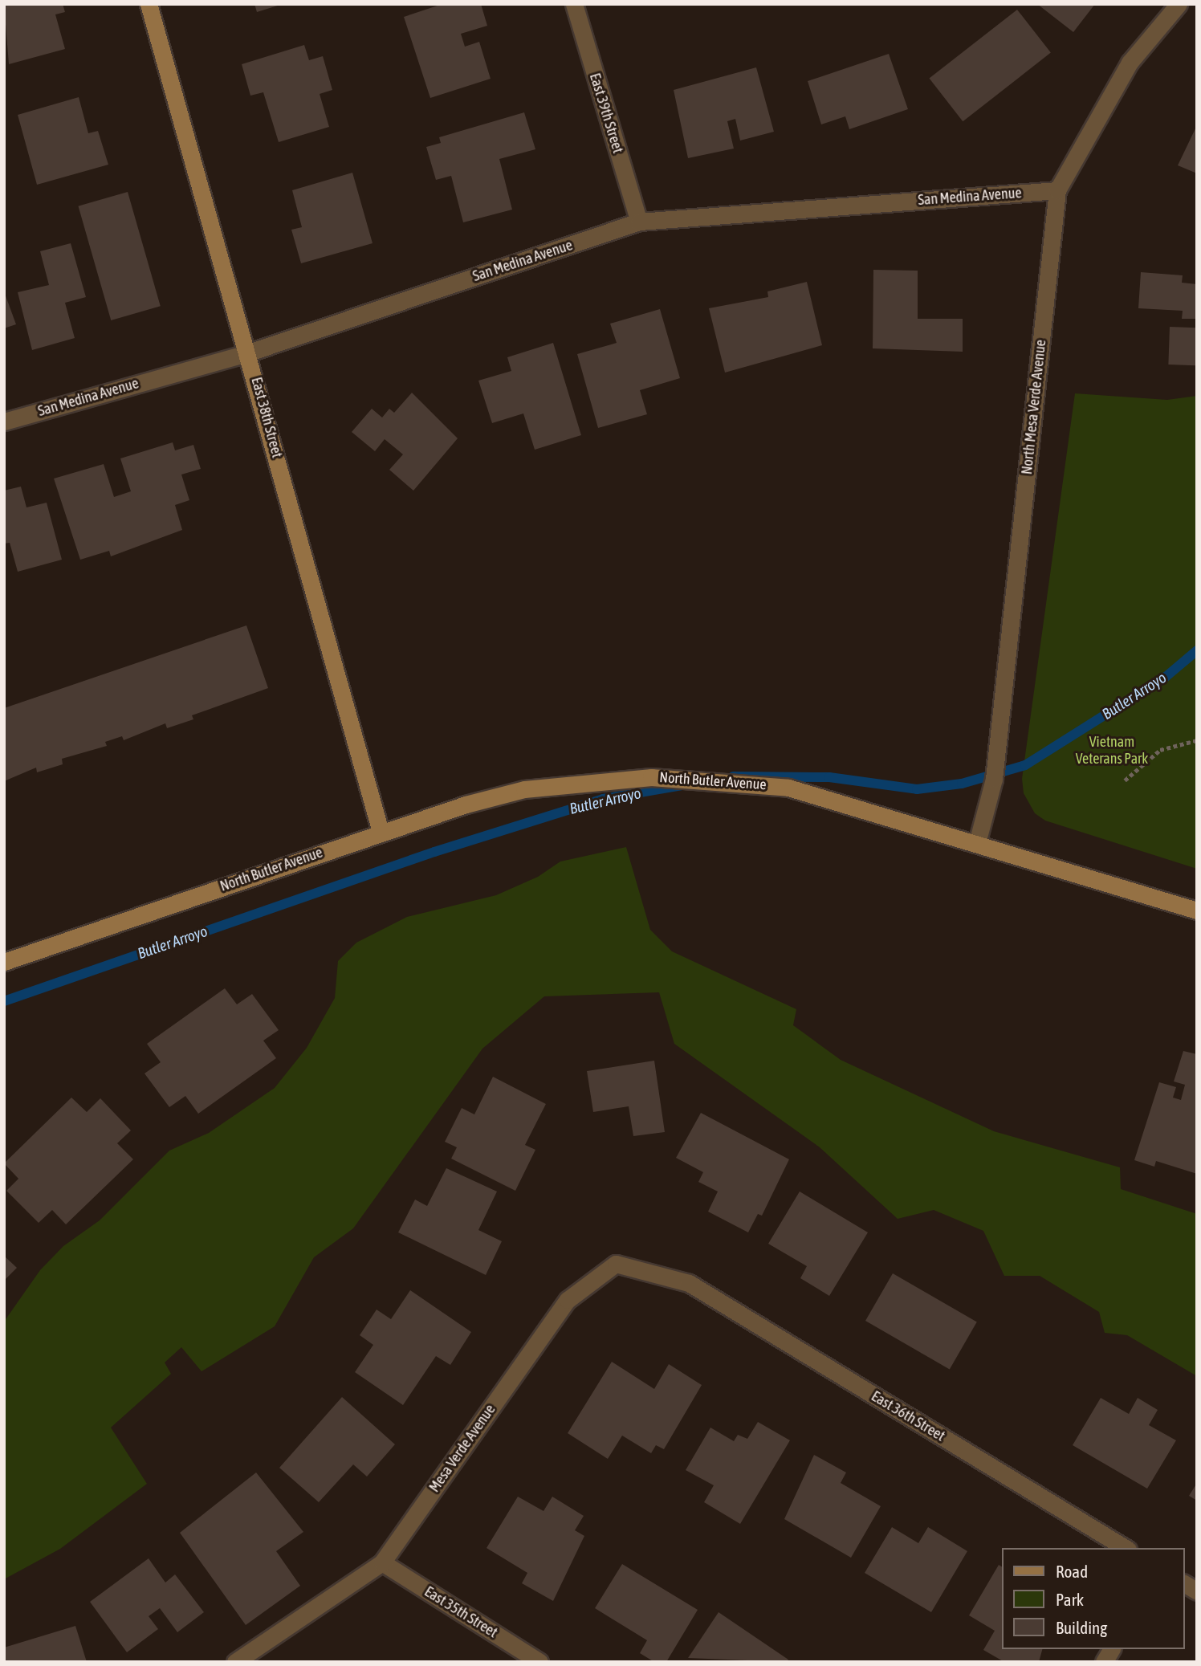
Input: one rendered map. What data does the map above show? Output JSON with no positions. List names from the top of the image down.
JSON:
{
  "streets": {
    "main road": ["East 38th Street", "North Butler Avenue"],
    "street": [
      "East 39th Street",
      "San Medina Avenue",
      "North Mesa Verde Avenue",
      "East 36th Street",
      "Mesa Verde Avenue",
      "East 35th Street"
    ]
  },
  "crossings": [
    ["East 39th Street", "San Medina Avenue"],
    ["San Medina Avenue", "North Mesa Verde Avenue"],
    ["San Medina Avenue", "East 38th Street"],
    ["North Mesa Verde Avenue", "North Butler Avenue"],
    ["East 38th Street", "North Butler Avenue"],
    ["East 36th Street", "Mesa Verde Avenue"],
    ["Mesa Verde Avenue", "East 35th Street"]
  ],
  "water": ["Butler Arroyo"],
  "parks": ["Vietnam Veterans Park"],
  "legend": ["Road", "Park", "Building"]
}
